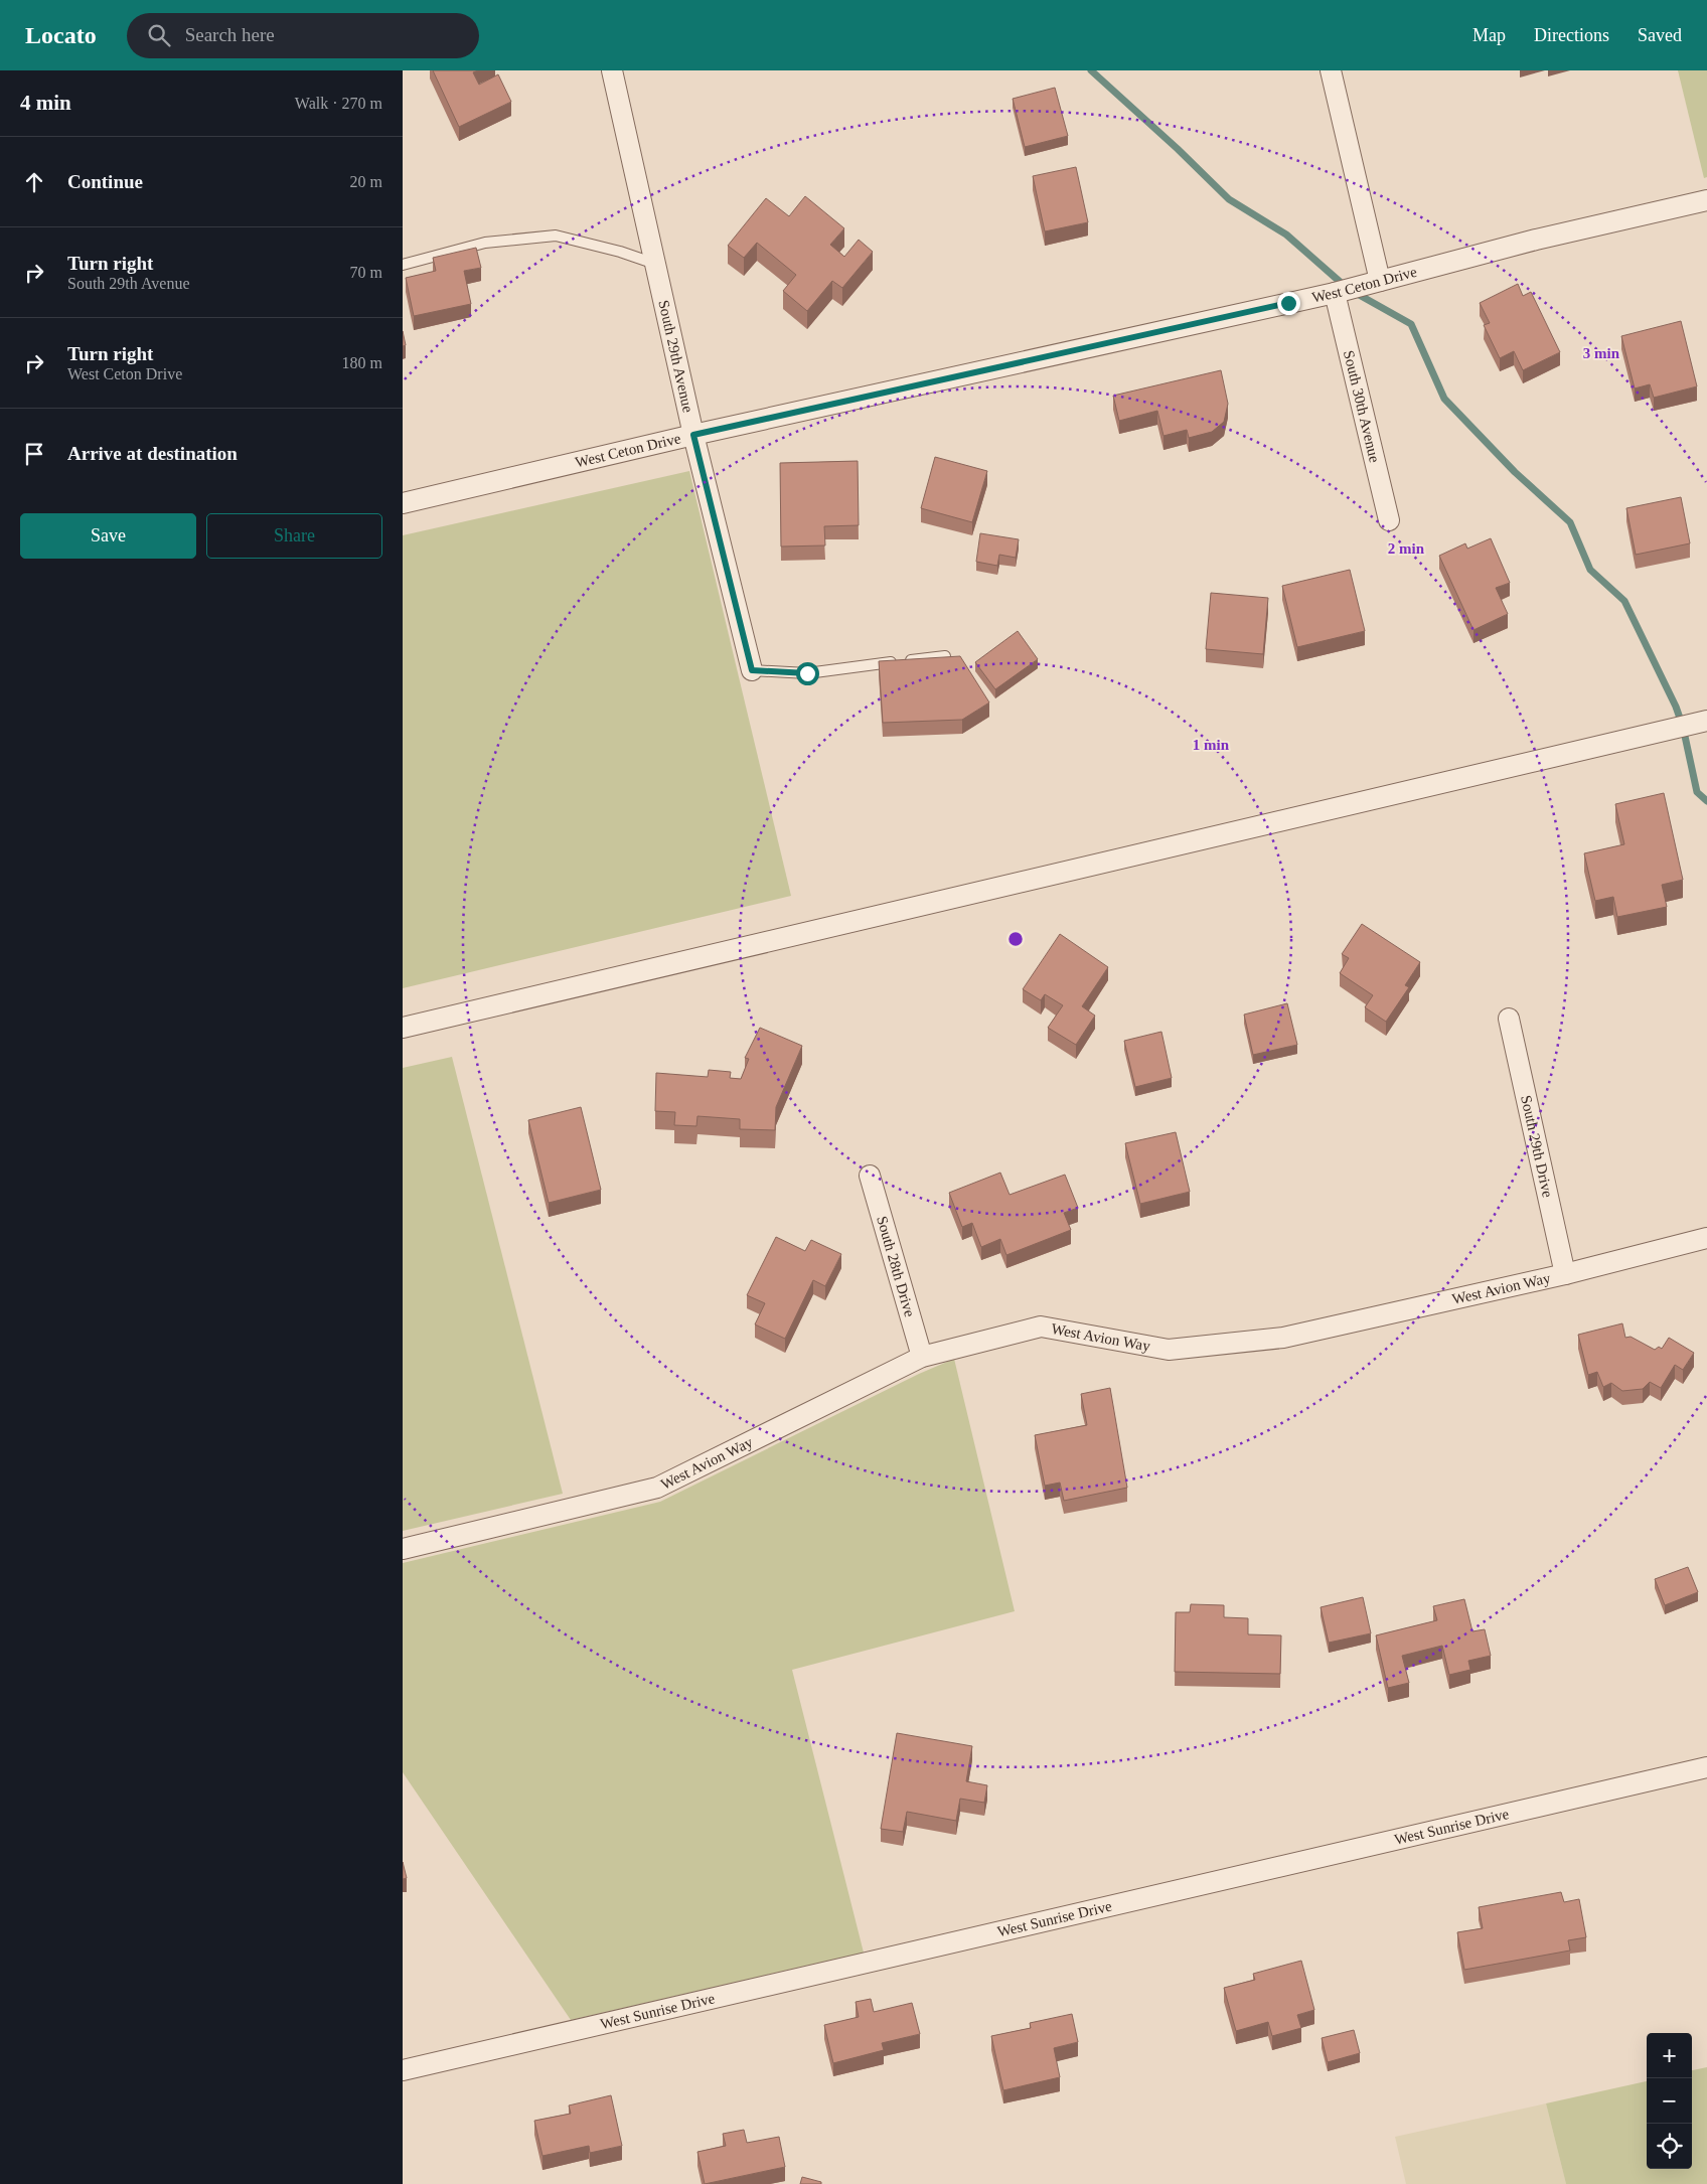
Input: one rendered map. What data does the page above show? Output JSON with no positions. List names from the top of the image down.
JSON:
{
  "streets": {
    "street": [
      "West Ceton Drive",
      "South 29th Avenue",
      "South 30th Avenue",
      "South 29th Drive",
      "South 28th Drive",
      "West Avion Way",
      "West Sunrise Drive"
    ]
  },
  "crossings": [
    ["West Ceton Drive", "South 29th Avenue"],
    ["West Ceton Drive", "South 30th Avenue"],
    ["South 29th Drive", "West Avion Way"],
    ["South 28th Drive", "West Avion Way"]
  ],
  "page": {
    "header": "Locato",
    "search": "Search here",
    "nav": ["Map", "Directions", "Saved"],
    "heading": ["4 min", "Walk · 270 m"],
    "list": [
      ["Continue", "20 m"],
      ["Turn right", "South 29th Avenue", "70 m"],
      ["Turn right", "West Ceton Drive", "180 m"],
      "Arrive at destination"
    ],
    "buttons": ["Save", "Share"],
    "map_buttons": ["+", "−"]
  },
  "rings": ["3 min", "2 min", "1 min"]
}
